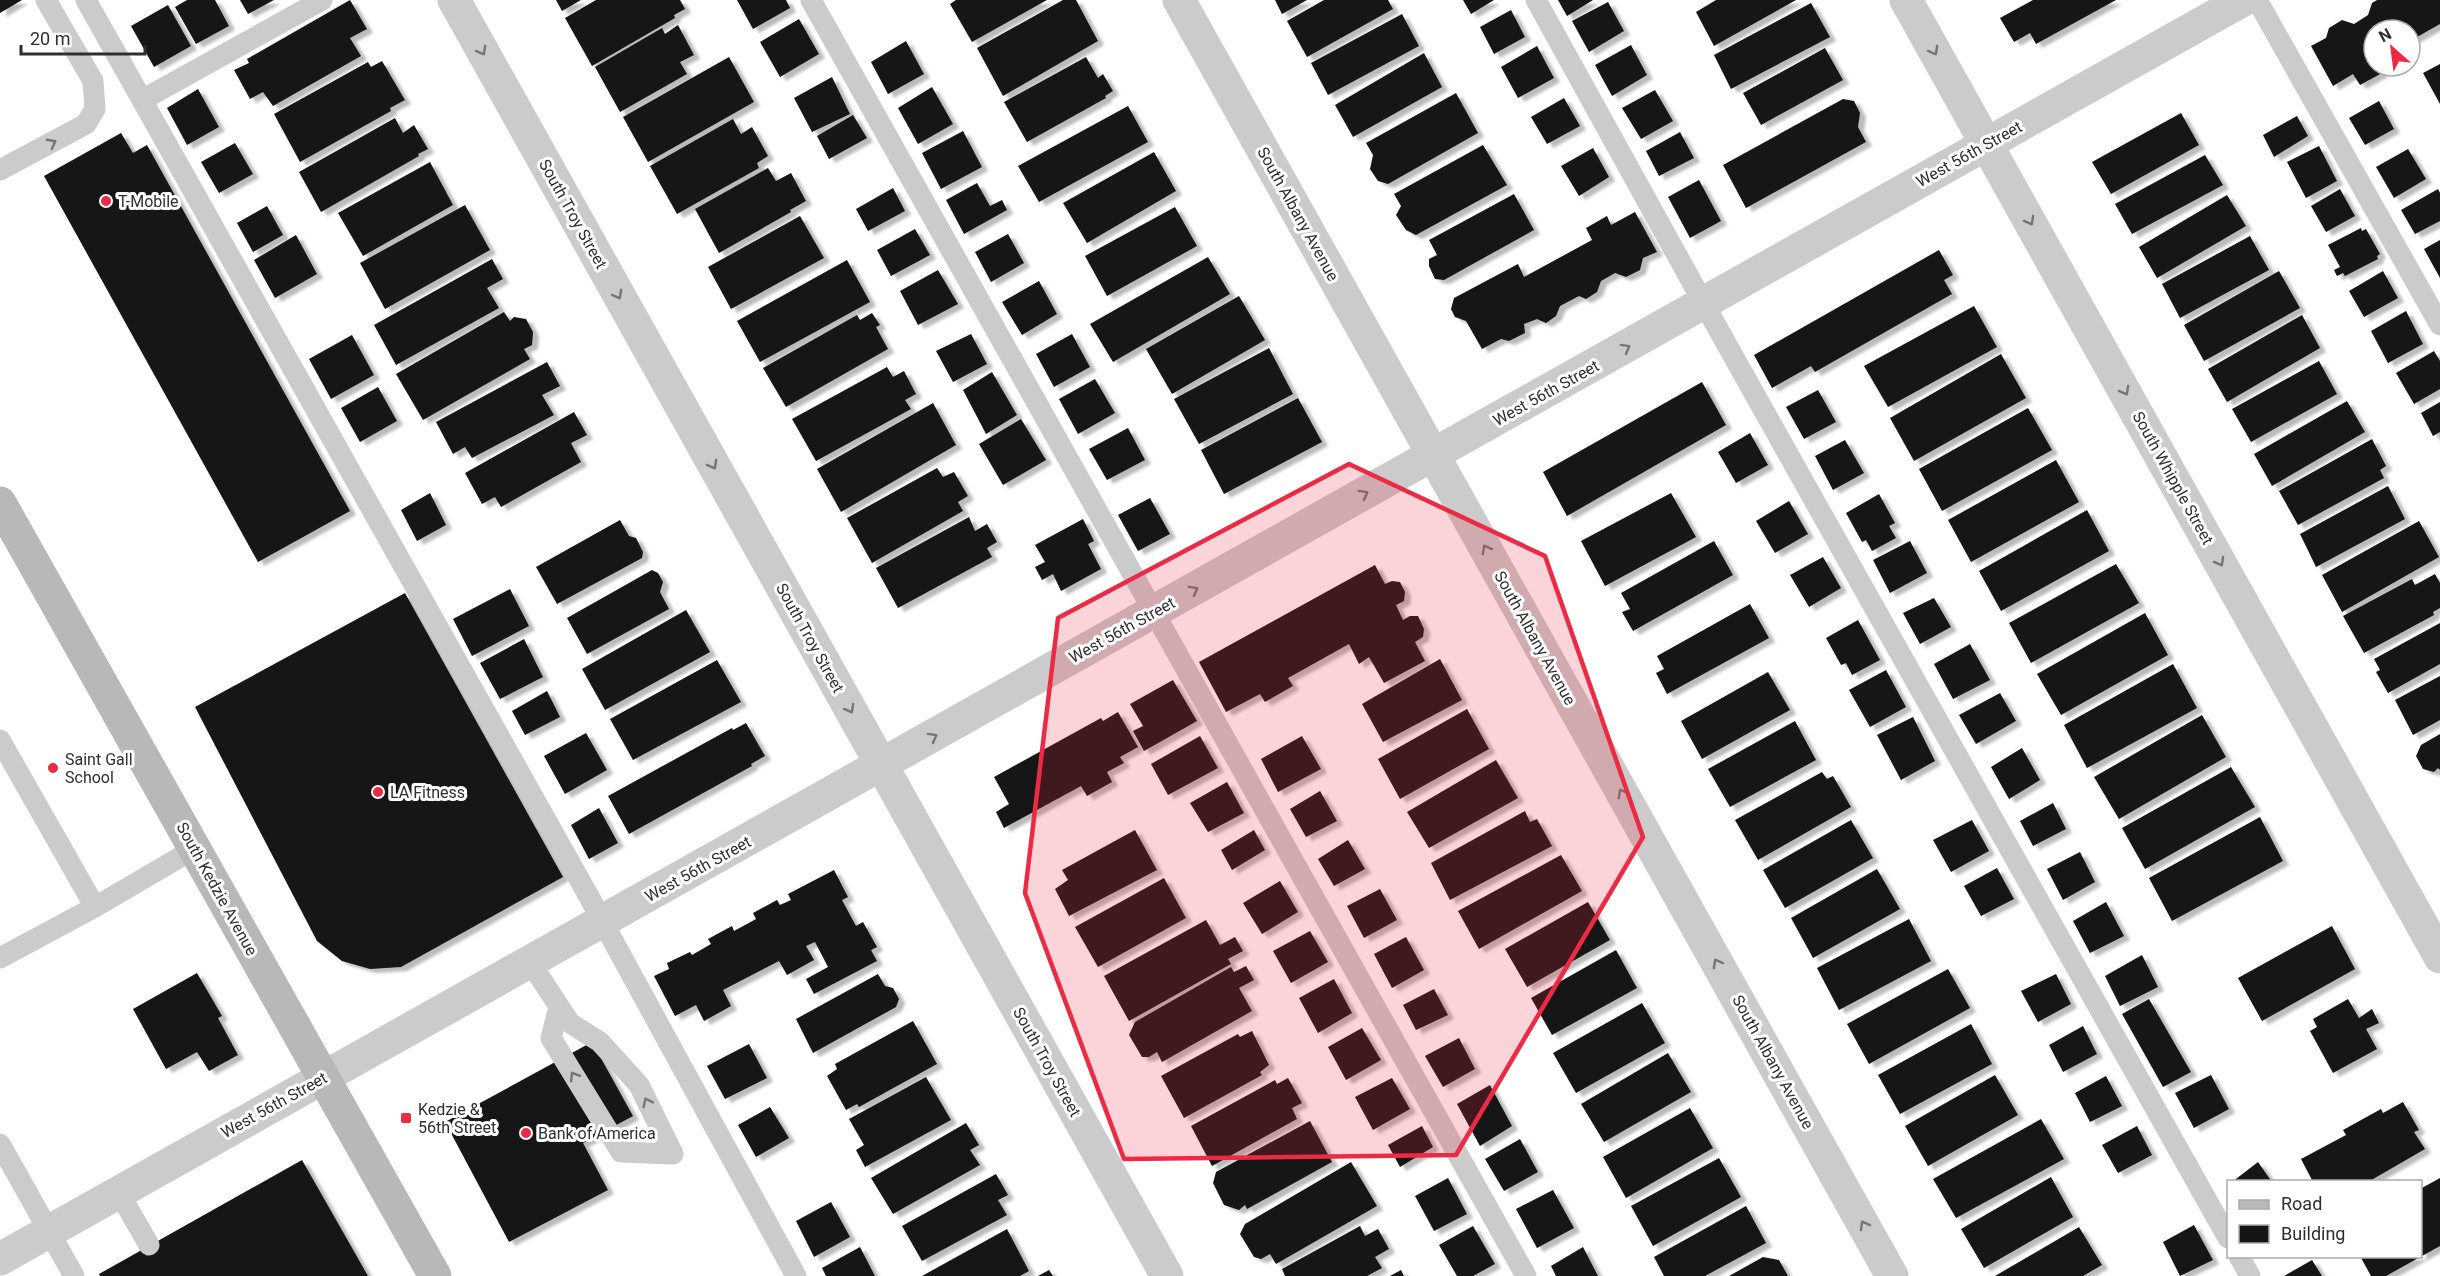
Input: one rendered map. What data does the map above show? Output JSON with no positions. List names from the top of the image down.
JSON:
{
  "streets": {
    "main road": ["South Kedzie Avenue"],
    "street": [
      "West 56th Street",
      "South Troy Street",
      "South Albany Avenue",
      "South Whipple Street"
    ]
  },
  "crossings": [
    ["West 56th Street", "South Troy Street"],
    ["West 56th Street", "South Albany Avenue"],
    ["West 56th Street", "South Whipple Street"],
    ["West 56th Street", "South Kedzie Avenue"]
  ],
  "one_way": [
    "West 56th Street",
    "South Troy Street",
    "South Albany Avenue",
    "South Whipple Street"
  ],
  "places": {
    "other": [
      "T-Mobile",
      "Saint Gall School",
      "LA Fitness",
      "Bank of America"
    ],
    "transit": ["Kedzie & 56th Street"]
  },
  "legend": ["Road", "Building"],
  "scale_bar": "20 m",
  "north": "top left"
}
